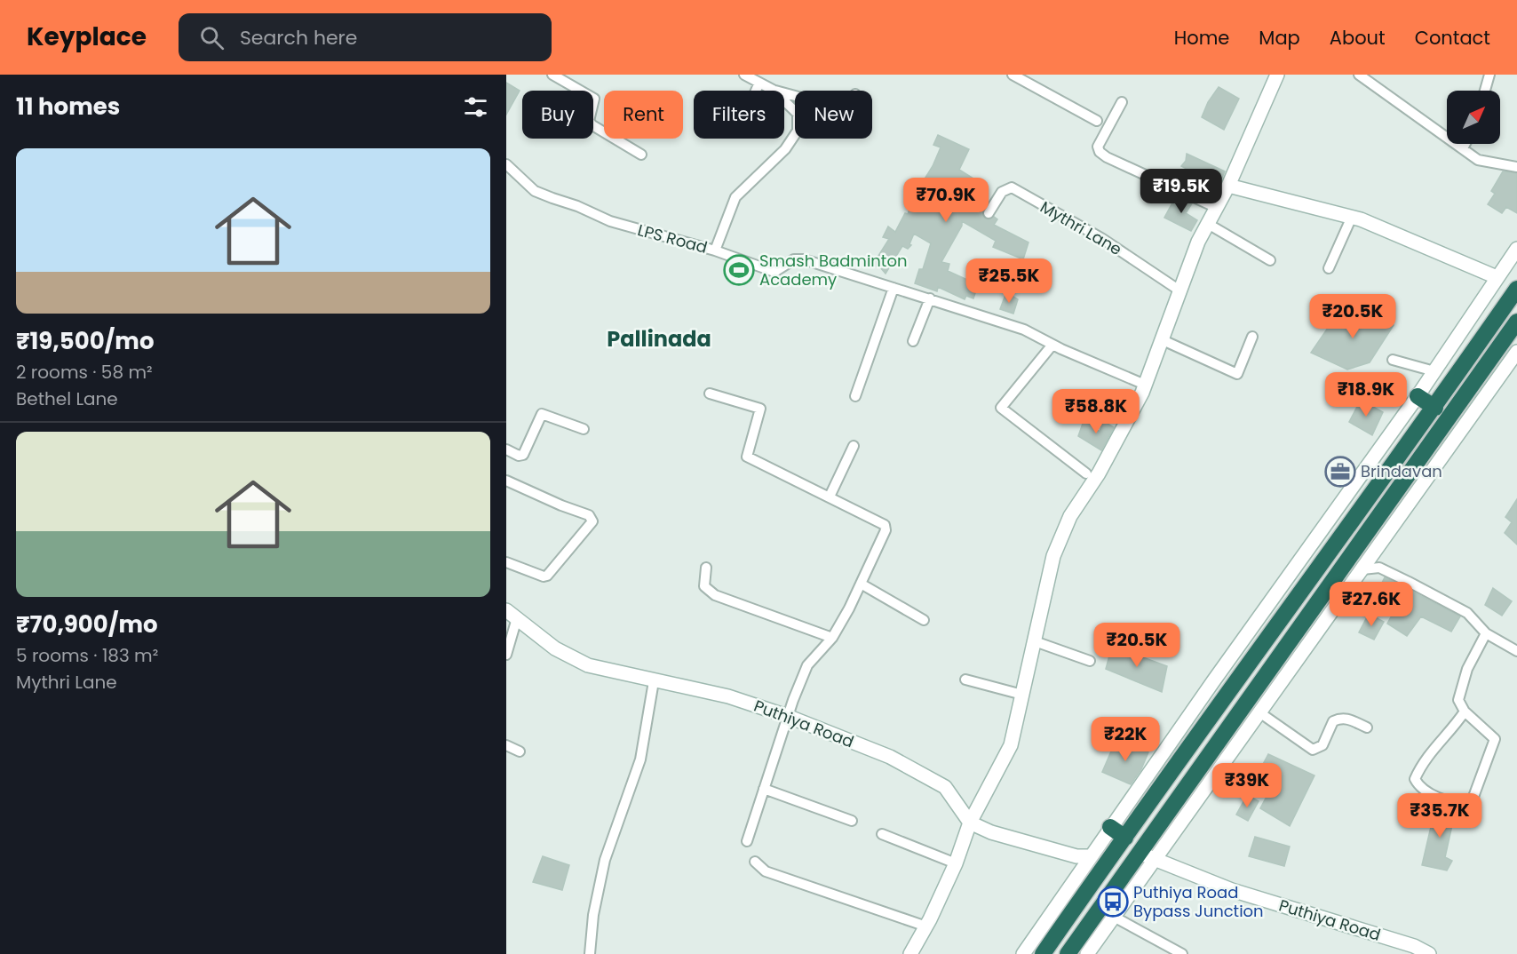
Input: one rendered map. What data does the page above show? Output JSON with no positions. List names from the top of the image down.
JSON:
{
  "streets": {
    "street": ["Mythri Lane", "LPS Road", "Puthiya Road"]
  },
  "districts": ["Pallinada"],
  "places": {
    "sports": ["Smash Badminton Academy"],
    "office": ["Brindavan"],
    "bus stop": ["Puthiya Road Bypass Junction"]
  },
  "north": "top right",
  "page": {
    "header": "Keyplace",
    "search": "Search here",
    "nav": [
      "Home",
      "Map",
      "About",
      "Contact"
    ],
    "heading": "11 homes",
    "chip": [
      "Buy",
      "Rent",
      "Filters",
      "New"
    ],
    "list": [
      {
        "name": "₹19,500/mo",
        "note": "2 rooms · 58 m² · Bethel Lane"
      },
      {
        "name": "₹70,900/mo",
        "note": "5 rooms · 183 m² · Mythri Lane"
      }
    ],
    "price": [
      "₹19.5K",
      "₹70.9K",
      "₹25.5K",
      "₹20.5K",
      "₹18.9K",
      "₹58.8K",
      "₹27.6K",
      "₹20.5K",
      "₹22K",
      "₹39K",
      "₹35.7K"
    ]
  }
}
